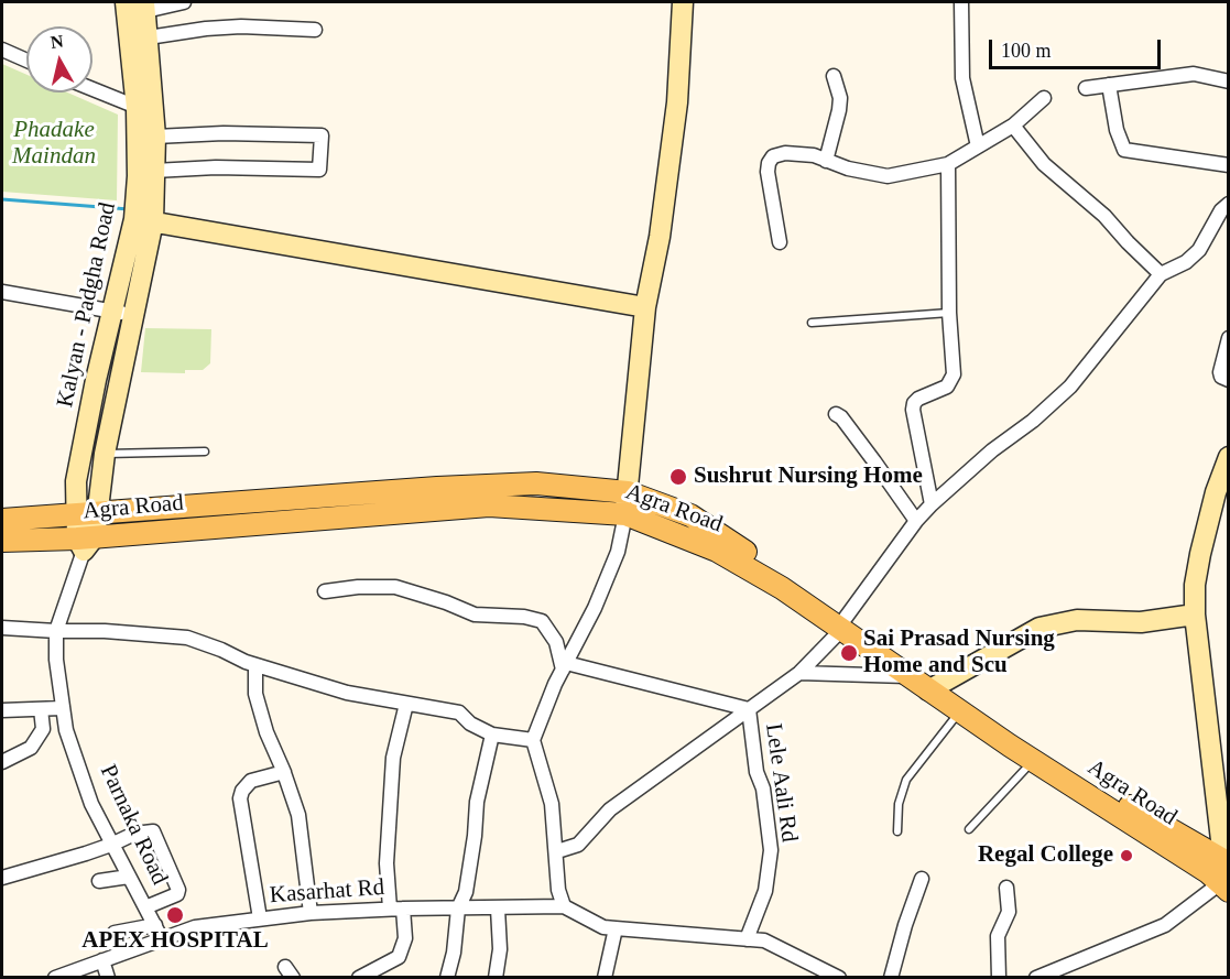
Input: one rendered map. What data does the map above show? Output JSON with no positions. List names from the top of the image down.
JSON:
{
  "streets": {
    "main road": ["Kalyan - Padgha Road", "Agra Road"],
    "street": ["Lele Aali Rd", "Parnaka Road", "Kasarhat Rd"]
  },
  "crossings": [
    ["Kalyan - Padgha Road", "Agra Road"],
    ["Kalyan - Padgha Road", "Parnaka Road"],
    ["Agra Road", "Parnaka Road"],
    ["Parnaka Road", "Kasarhat Rd"]
  ],
  "parks": ["Phadake Maindan"],
  "places": [
    "Sushrut Nursing Home",
    "Sai Prasad Nursing Home and Scu",
    "Regal College",
    "APEX HOSPITAL"
  ],
  "scale_bar": "100 m",
  "north": "top"
}
